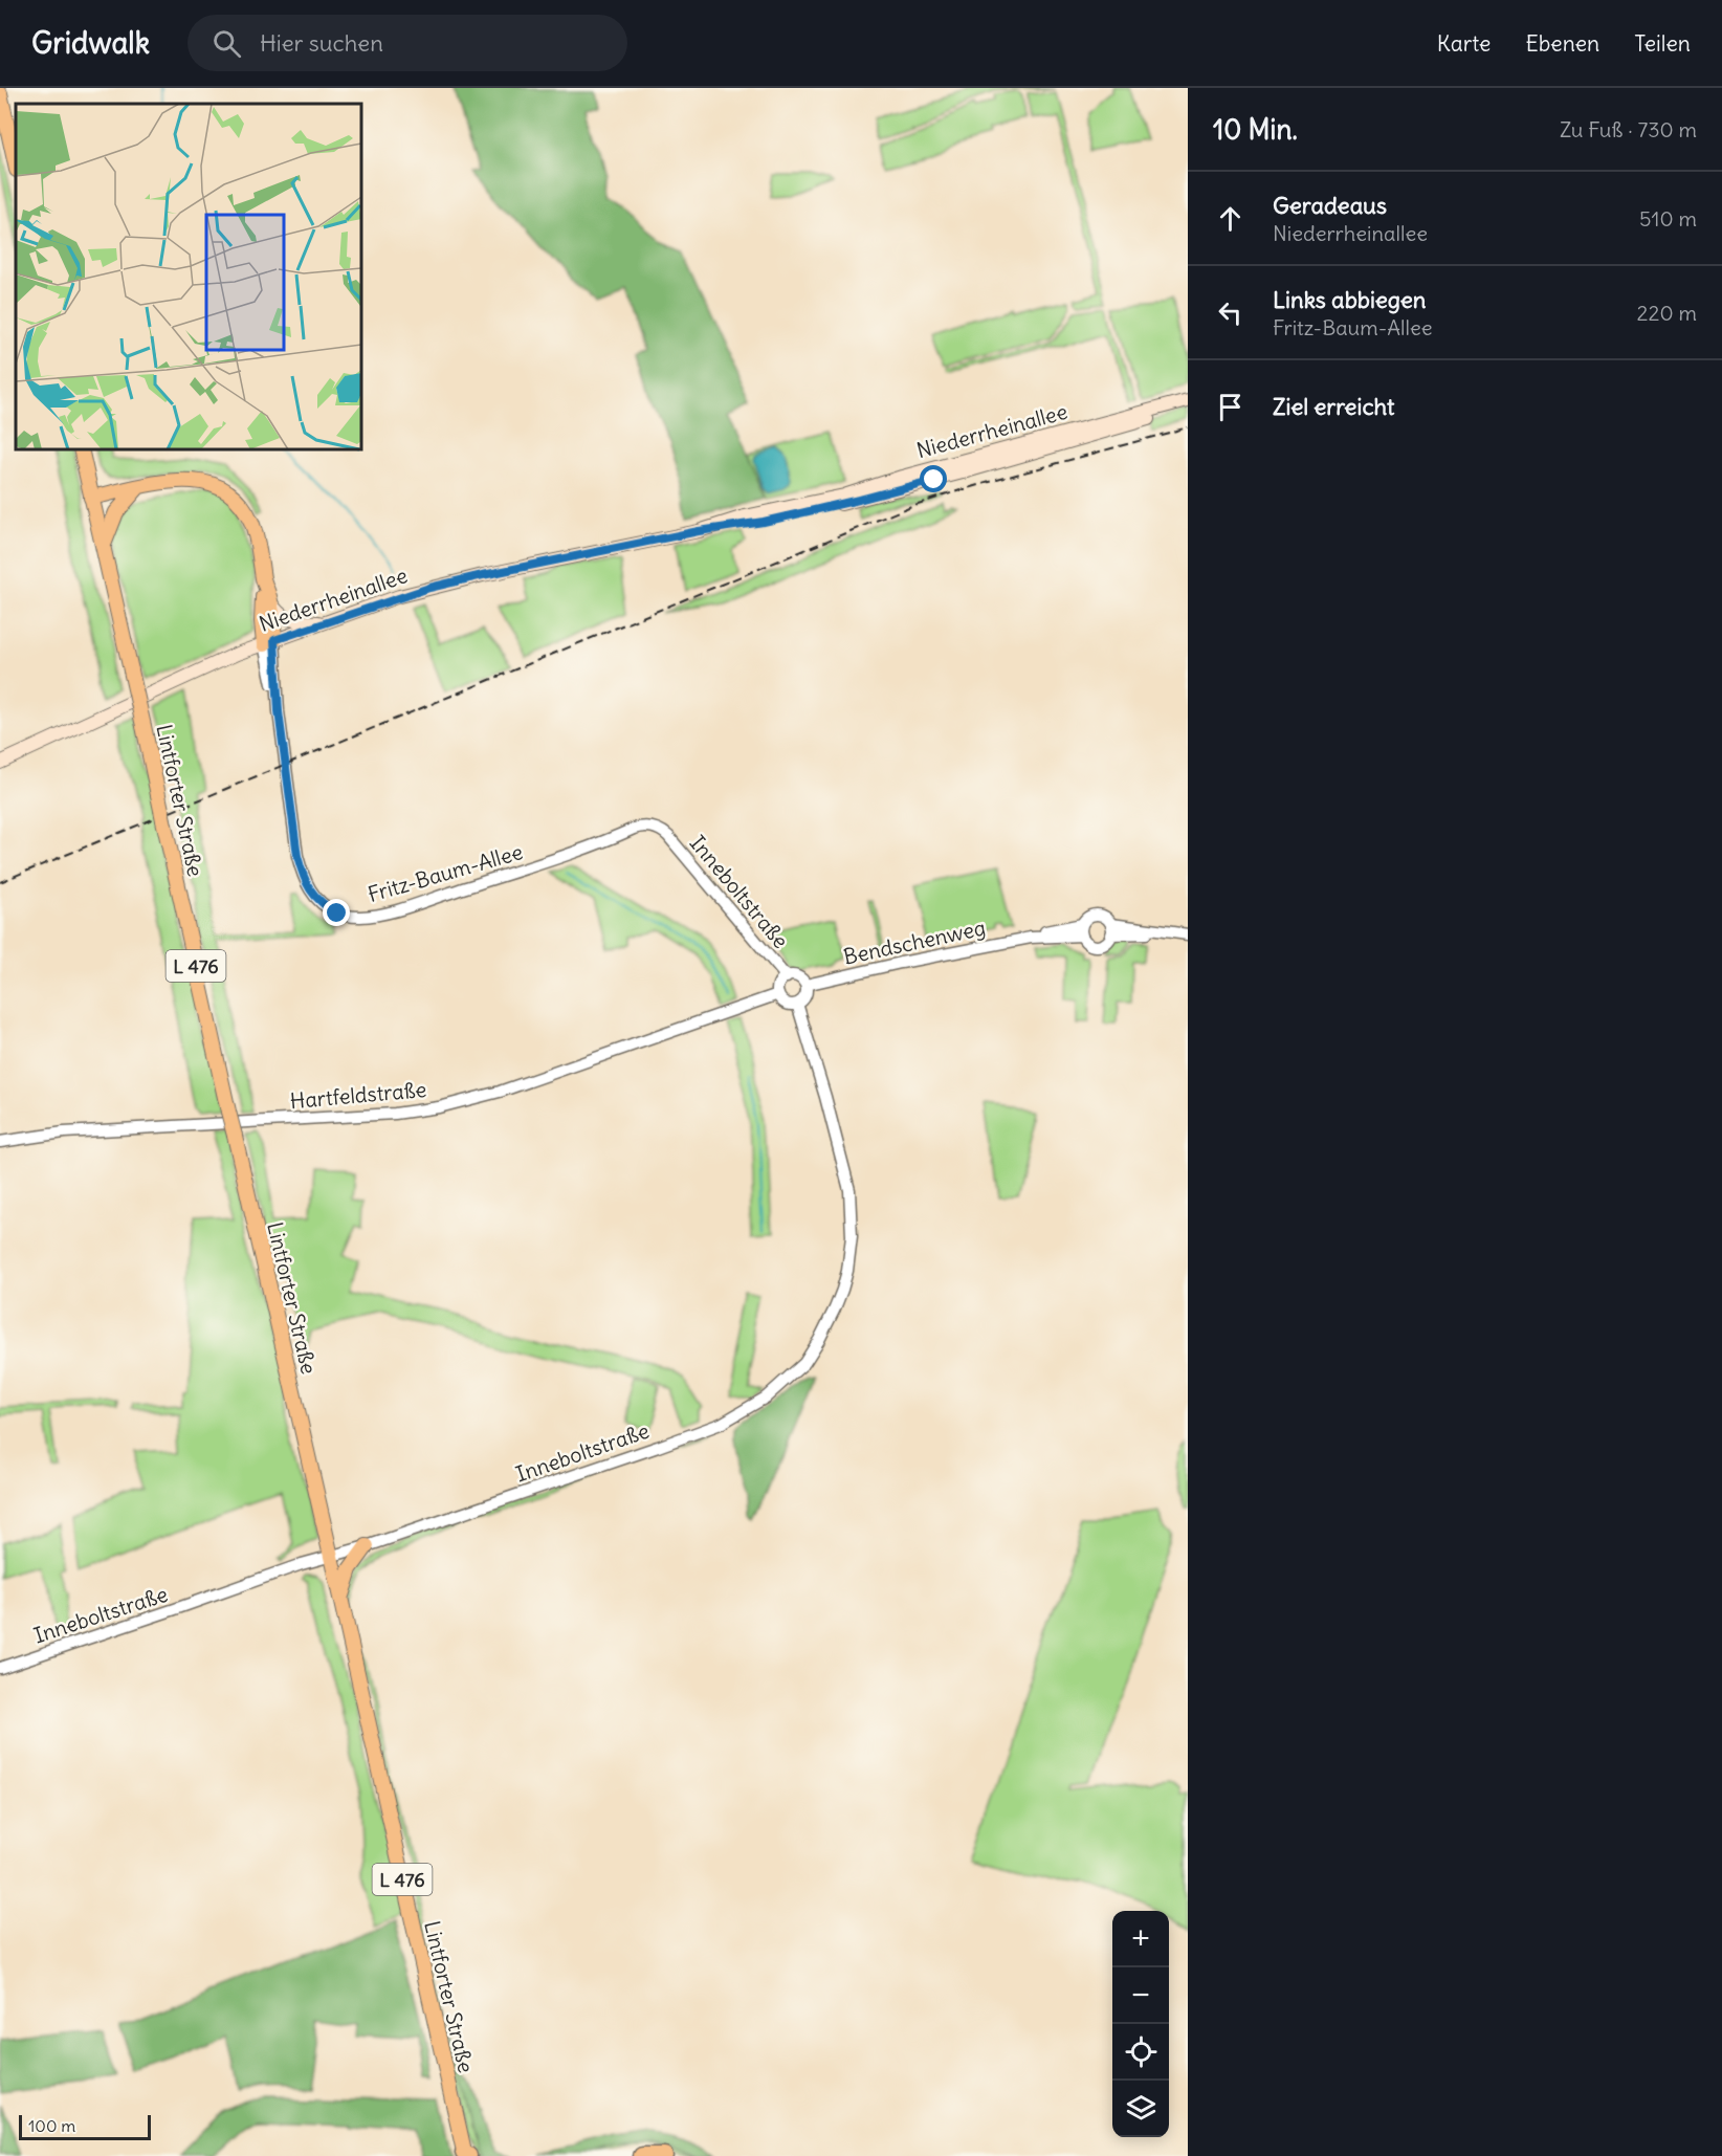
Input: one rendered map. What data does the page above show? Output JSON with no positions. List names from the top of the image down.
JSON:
{
  "streets": {
    "main road": ["Niederrheinallee", "Lintforter Straße", "L 476"],
    "street": [
      "Fritz-Baum-Allee",
      "Inneboltstraße",
      "Bendschenweg",
      "Hartfeldstraße"
    ]
  },
  "crossings": [
    ["Niederrheinallee", "Fritz-Baum-Allee"],
    ["Lintforter Straße", "Inneboltstraße"],
    ["Fritz-Baum-Allee", "Inneboltstraße"],
    ["Inneboltstraße", "Bendschenweg"],
    ["Inneboltstraße", "Hartfeldstraße"],
    ["Bendschenweg", "Hartfeldstraße"]
  ],
  "scale_bar": "100 m",
  "page": {
    "header": "Gridwalk",
    "search": "Hier suchen",
    "nav": ["Karte", "Ebenen", "Teilen"],
    "heading": ["10 Min.", "Zu Fuß · 730 m"],
    "list": [
      ["Geradeaus", "Niederrheinallee", "510 m"],
      ["Links abbiegen", "Fritz-Baum-Allee", "220 m"],
      "Ziel erreicht"
    ],
    "map_buttons": ["+", "−"],
    "scale": "100 m"
  }
}
